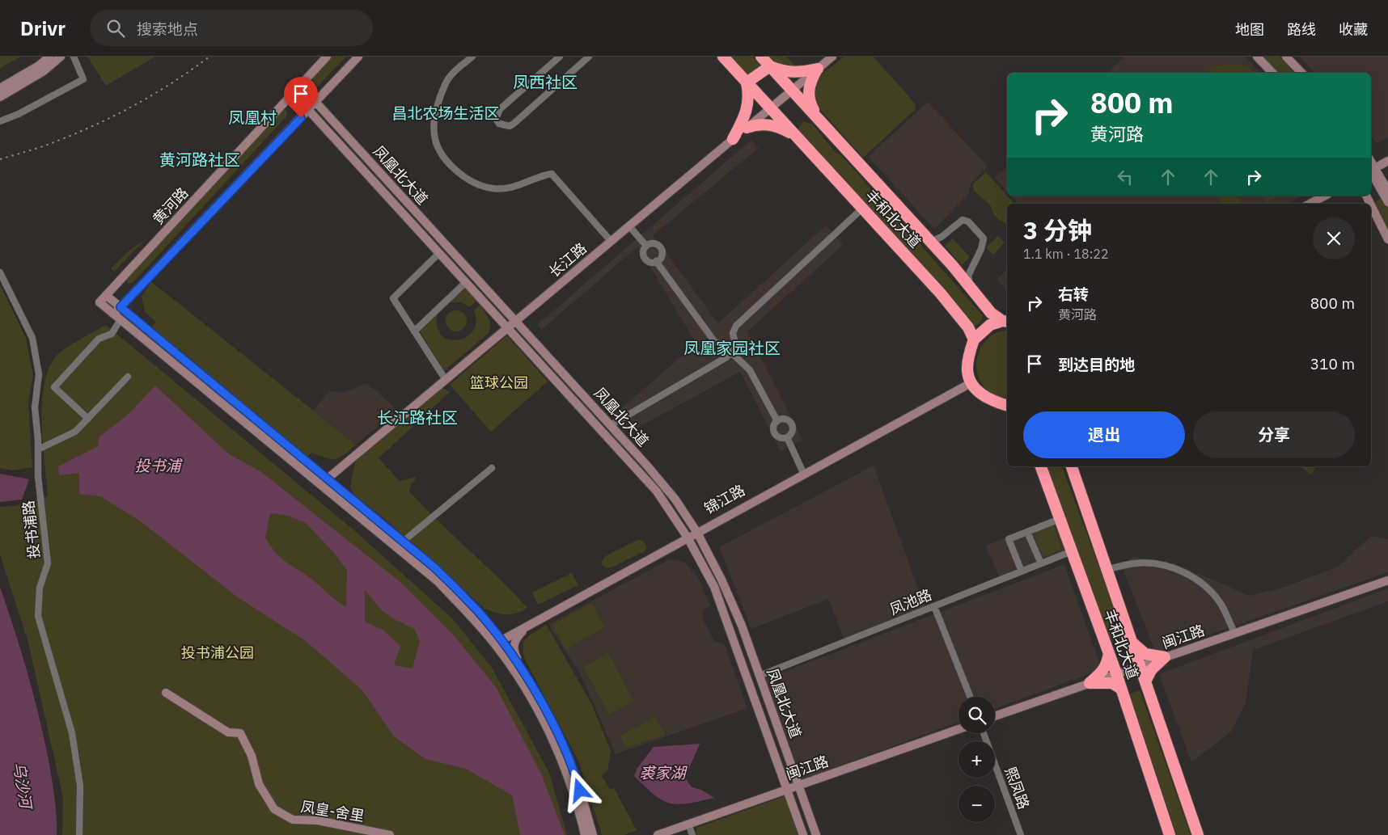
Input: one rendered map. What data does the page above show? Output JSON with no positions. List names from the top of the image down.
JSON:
{
  "streets": {
    "highway": ["丰和北大道"],
    "main road": [
      "凤凰北大道",
      "黄河路",
      "长江路",
      "锦江路",
      "闽江路",
      "凤皇-舍里"
    ],
    "street": ["投书浦路", "凤池路", "熙凤路"]
  },
  "crossings": [
    ["凤凰北大道", "黄河路"],
    ["凤凰北大道", "长江路"],
    ["凤凰北大道", "锦江路"],
    ["凤凰北大道", "凤池路"],
    ["凤凰北大道", "闽江路"],
    ["丰和北大道", "长江路"],
    ["丰和北大道", "凤池路"],
    ["丰和北大道", "闽江路"]
  ],
  "districts": [
    "凤西社区",
    "昌北农场生活区",
    "凤凰村",
    "黄河路社区",
    "凤凰家园社区",
    "长江路社区"
  ],
  "water": ["投书浦", "裘家湖", "乌沙河"],
  "parks": ["篮球公园", "投书浦公园"],
  "page": {
    "header": "Drivr",
    "search": "搜索地点",
    "nav": ["地图", "路线", "收藏"],
    "turn": ["800 m", "黄河路"],
    "heading": ["3 分钟", "1.1 km · 18:22"],
    "list": [
      {
        "name": "右转",
        "note": "黄河路",
        "value": "800 m"
      },
      {
        "name": "到达目的地",
        "value": "310 m"
      }
    ],
    "buttons": ["退出", "分享"],
    "map_buttons": ["+", "−"]
  }
}
